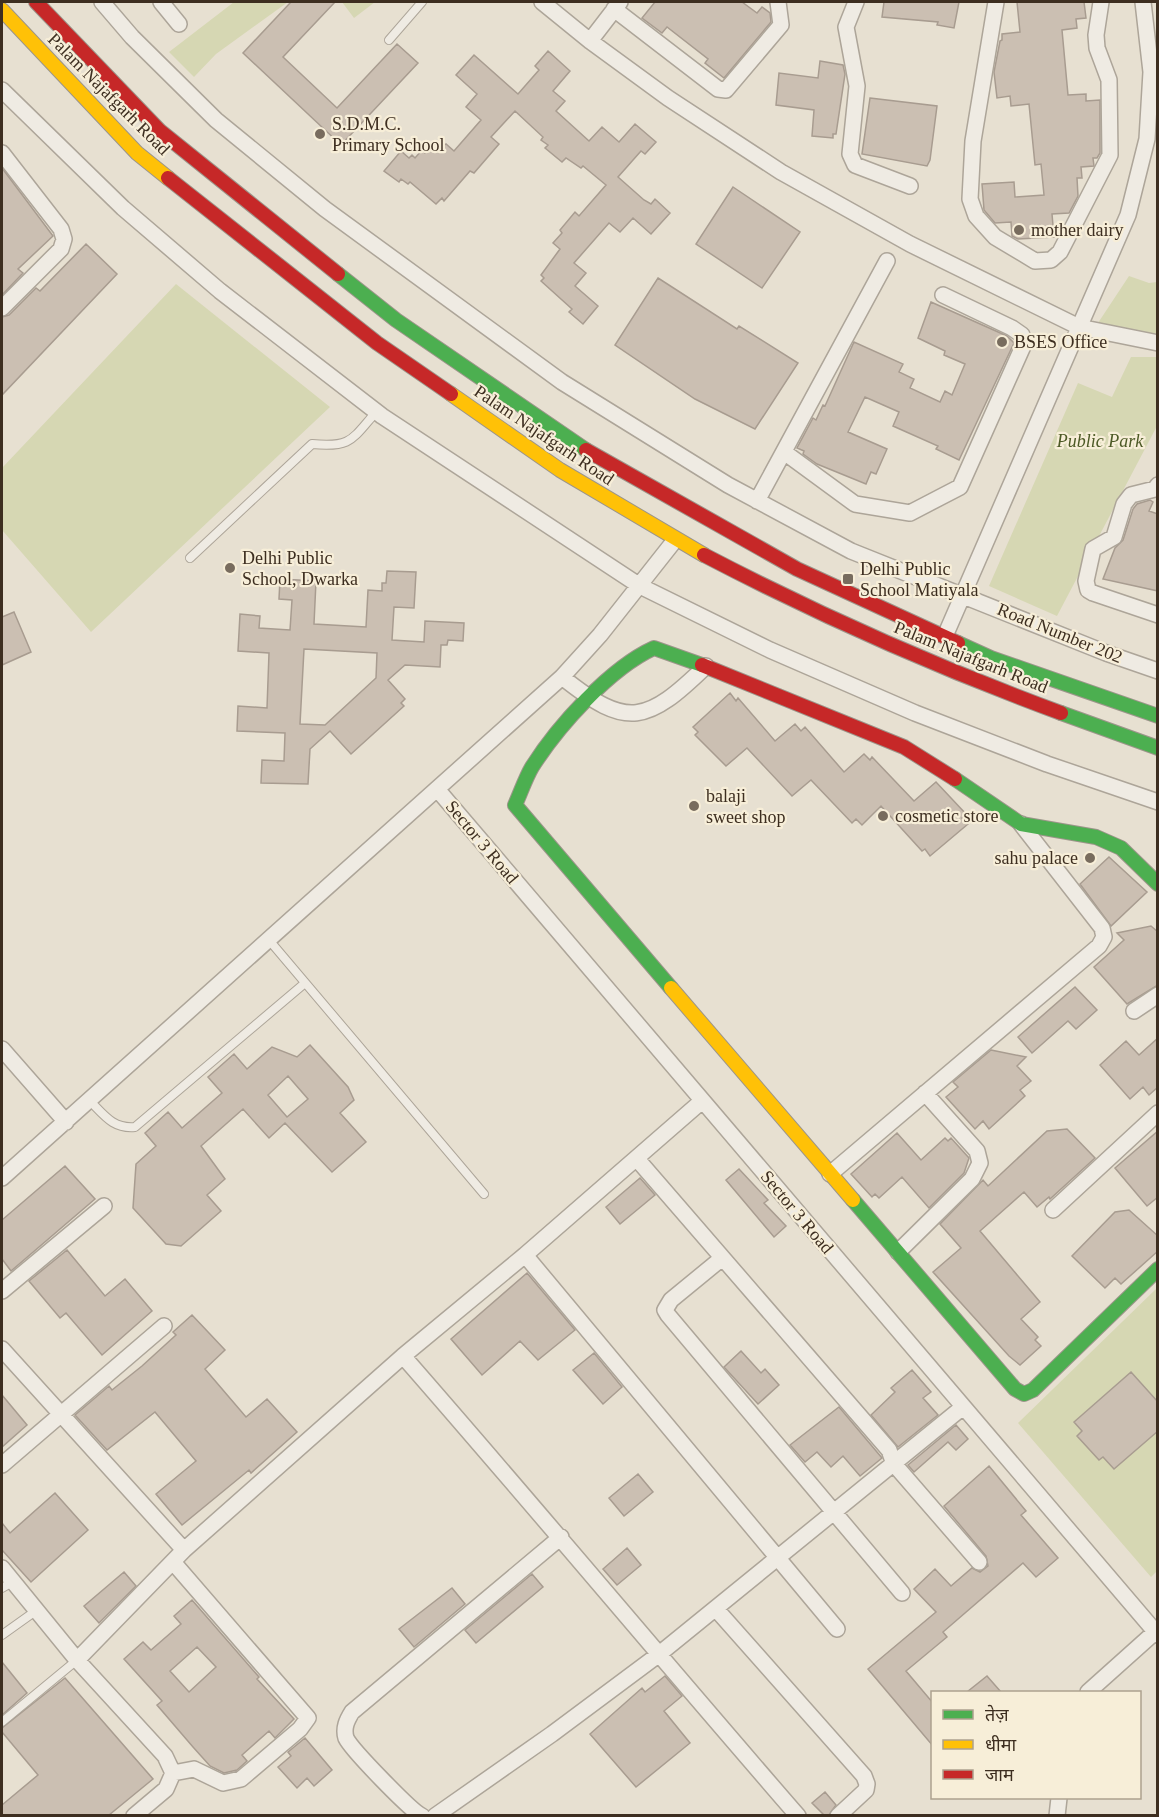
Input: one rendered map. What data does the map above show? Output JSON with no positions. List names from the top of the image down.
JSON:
{
  "streets": {
    "main road": ["Palam Najafgarh Road"],
    "street": ["Road Number 202", "Sector 3 Road"]
  },
  "parks": ["Public Park"],
  "places": {
    "other": [
      "S.D.M.C. Primary School",
      "mother dairy",
      "BSES Office",
      "Delhi Public School, Dwarka",
      "balaji sweet shop",
      "cosmetic store",
      "sahu palace"
    ],
    "transit": ["Delhi Public School Matiyala"]
  },
  "legend": ["तेज़", "धीमा", "जाम"]
}
